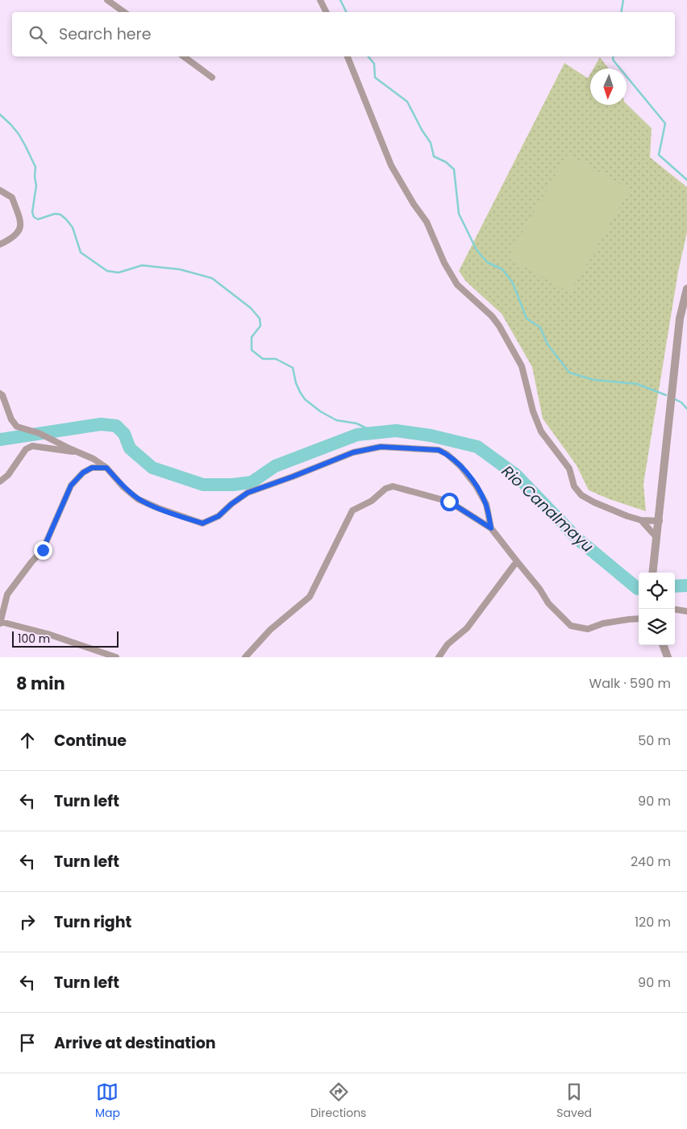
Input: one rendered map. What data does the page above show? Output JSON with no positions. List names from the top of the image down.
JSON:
{
  "water": ["Rio Canalmayu"],
  "scale_bar": "100 m",
  "north": "bottom",
  "page": {
    "search": "Search here",
    "scale": "100 m",
    "heading": ["8 min", "Walk · 590 m"],
    "list": [
      ["Continue", "50 m"],
      ["Turn left", "90 m"],
      ["Turn left", "240 m"],
      ["Turn right", "120 m"],
      ["Turn left", "90 m"],
      "Arrive at destination"
    ],
    "nav": ["Map", "Directions", "Saved"]
  }
}
